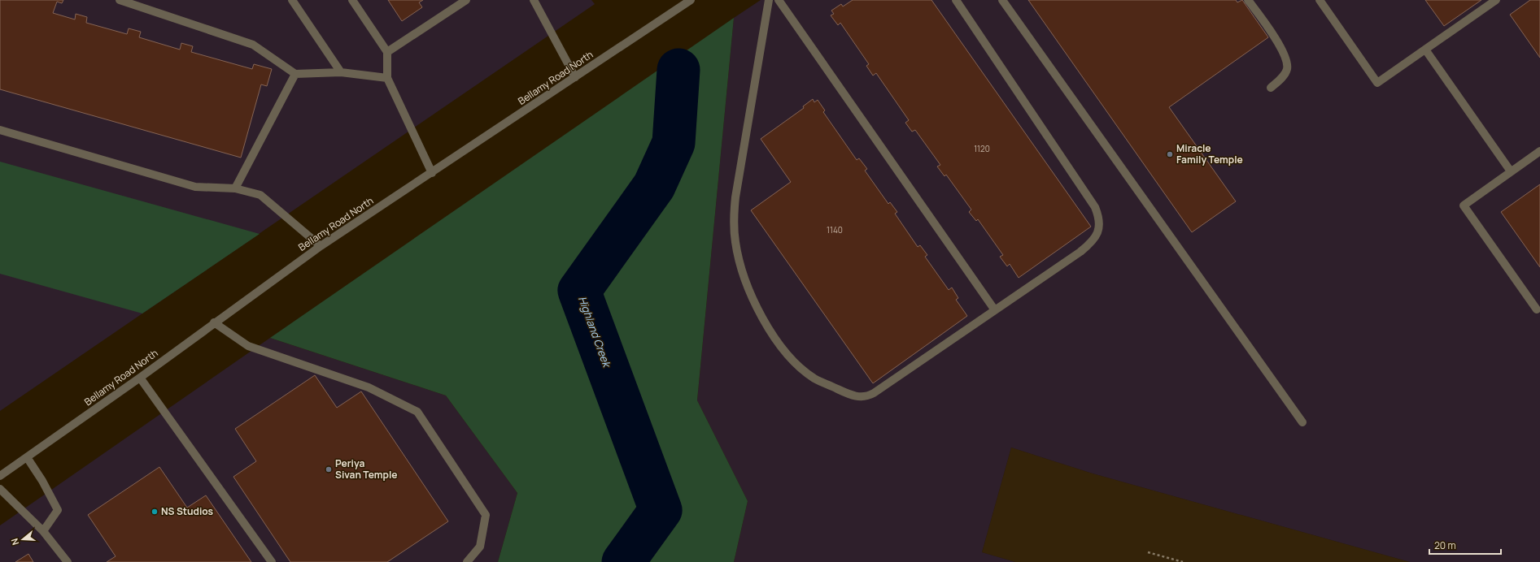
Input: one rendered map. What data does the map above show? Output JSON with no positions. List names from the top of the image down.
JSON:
{
  "streets": {
    "street": ["Bellamy Road North"]
  },
  "water": ["Highland Creek"],
  "places": ["Miracle Family Temple", "Periya Sivan Temple", "NS Studios"],
  "house_numbers": ["1120", "1140"],
  "scale_bar": "20 m",
  "north": "left"
}
